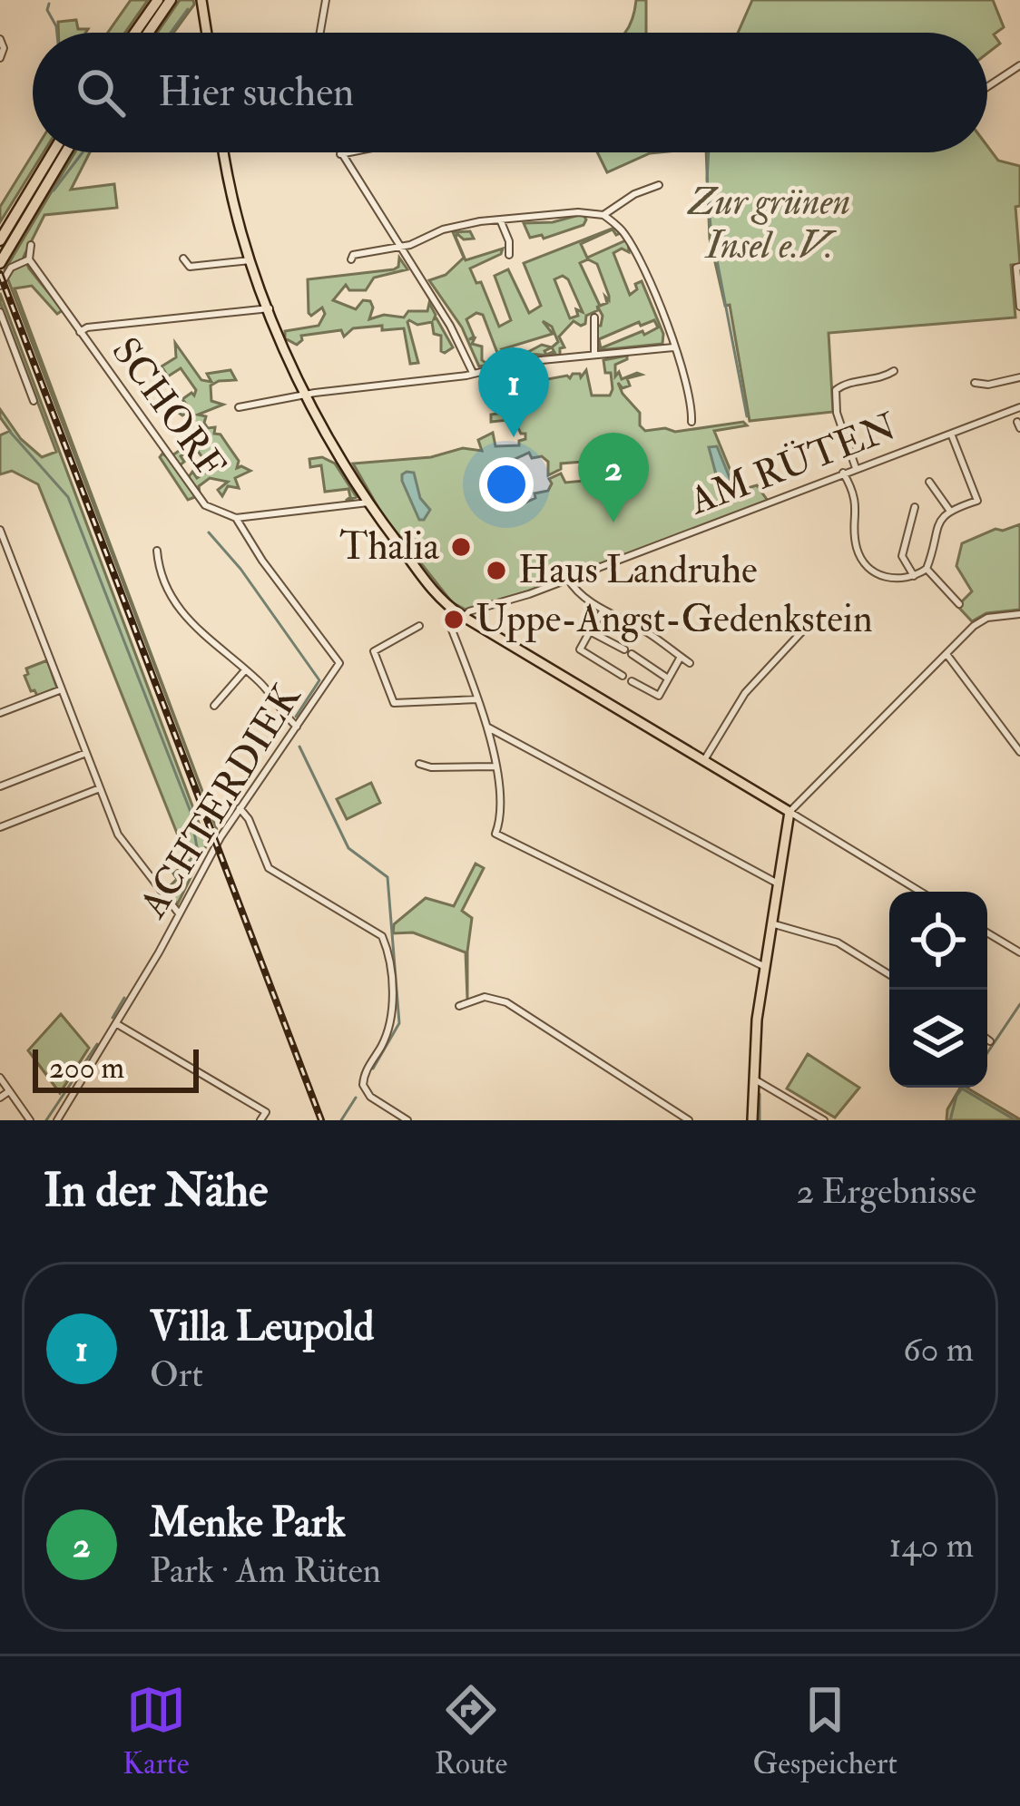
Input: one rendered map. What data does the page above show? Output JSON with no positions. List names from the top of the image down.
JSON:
{
  "streets": {
    "street": ["SCHORF", "AM RÜTEN", "ACHTERDIEK"]
  },
  "crossings": [
    ["SCHORF", "ACHTERDIEK"]
  ],
  "parks": ["Zur grünen Insel e.V."],
  "places": ["Thalia", "Haus Landruhe", "Uppe-Angst-Gedenkstein"],
  "scale_bar": "200 m",
  "page": {
    "search": "Hier suchen",
    "pins": ["1", "2"],
    "scale": "200 m",
    "heading": ["In der Nähe", "2 Ergebnisse"],
    "list": [
      {
        "mark": "1",
        "name": "Villa Leupold",
        "note": "Ort",
        "value": "60 m"
      },
      {
        "mark": "2",
        "name": "Menke Park",
        "note": "Park · Am Rüten",
        "value": "140 m"
      }
    ],
    "nav": ["Karte", "Route", "Gespeichert"]
  }
}
